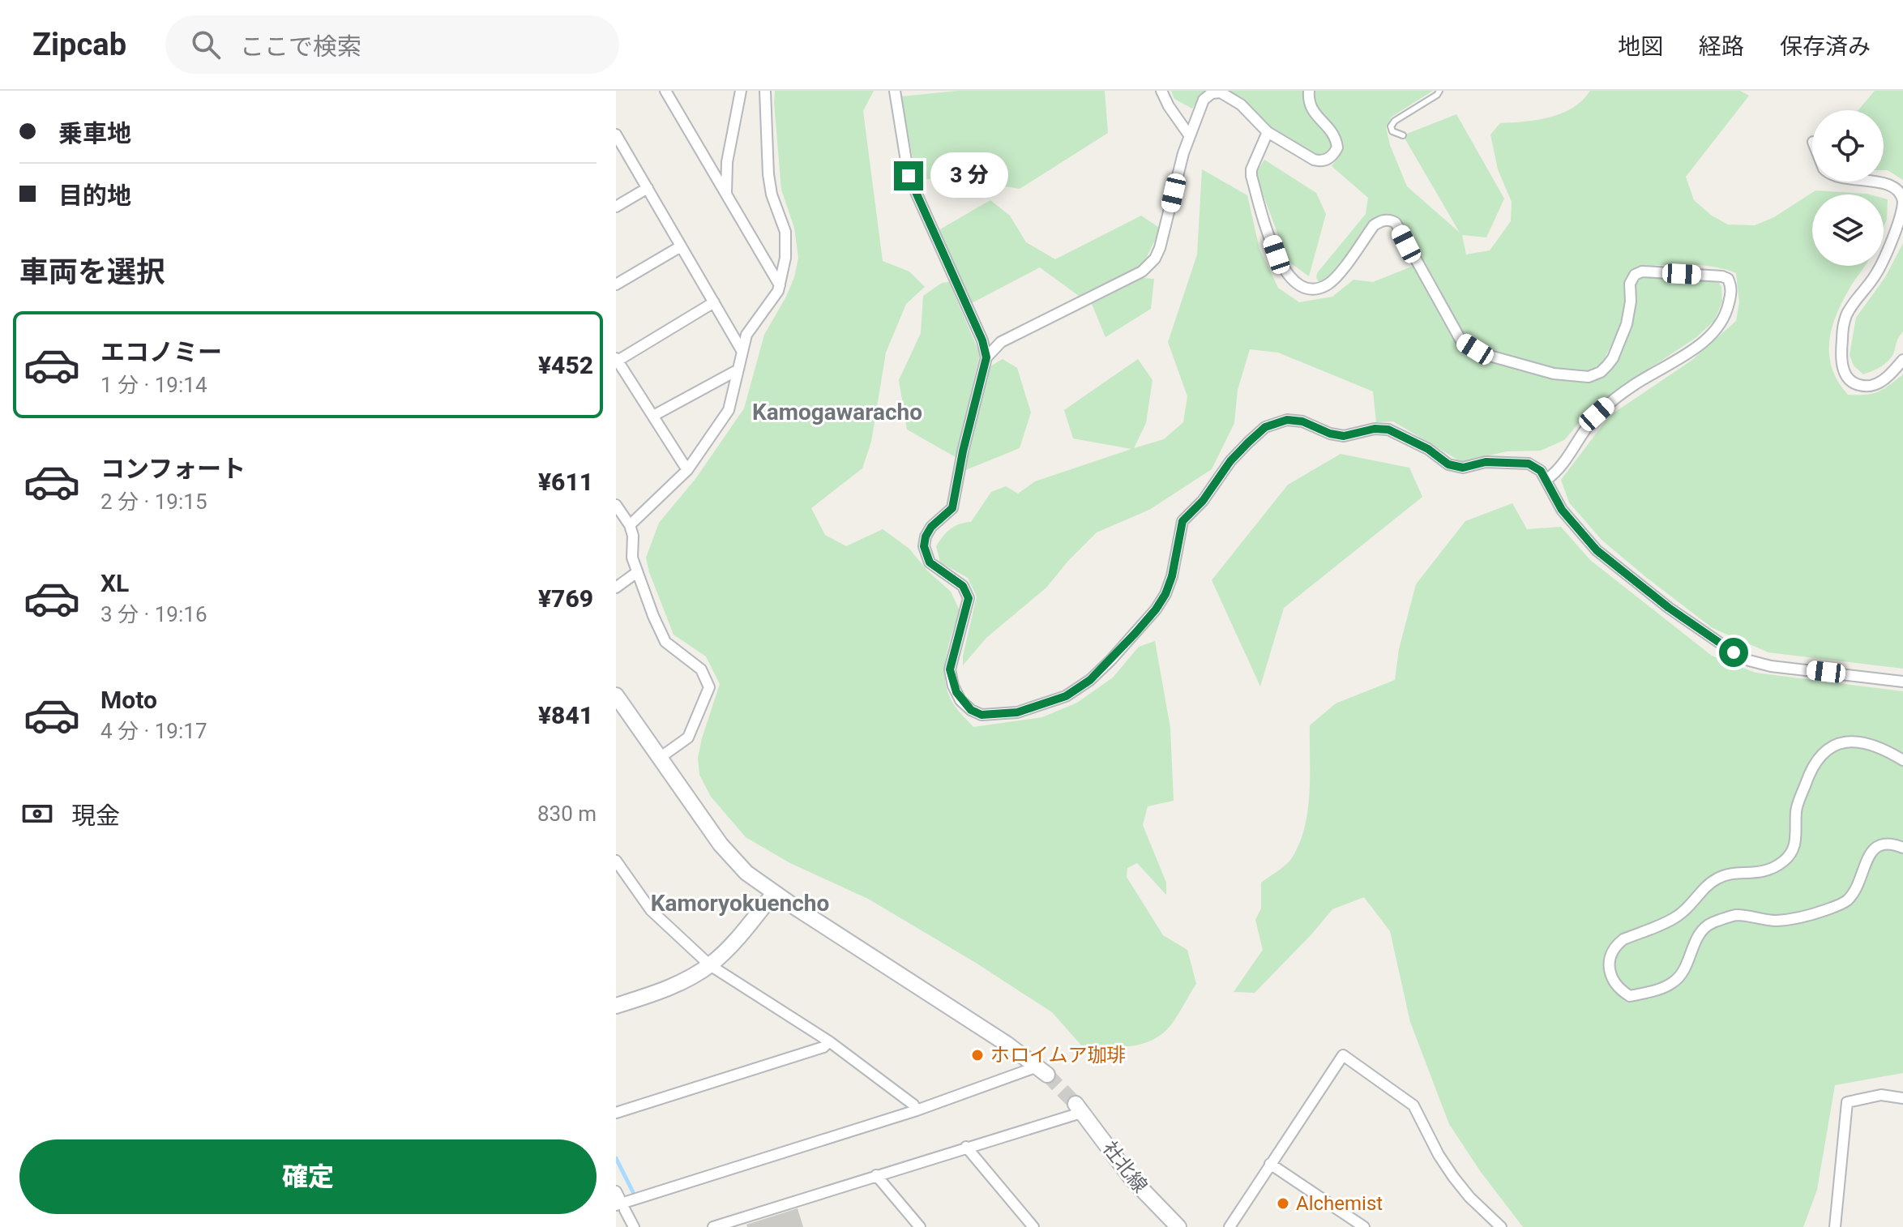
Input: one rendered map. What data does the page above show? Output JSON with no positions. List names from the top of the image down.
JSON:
{
  "streets": {
    "street": ["社北線"]
  },
  "districts": ["Kamogawaracho", "Kamoryokuencho"],
  "places": ["ホロイムア珈琲", "Alchemist"],
  "page": {
    "header": "Zipcab",
    "search": "ここで検索",
    "nav": ["地図", "経路", "保存済み"],
    "banner": ["乗車地", "目的地"],
    "bubble": "3 分",
    "heading": "車両を選択",
    "list": [
      {
        "name": "エコノミー",
        "note": "1 分 · 19:14",
        "value": "¥452"
      },
      {
        "name": "コンフォート",
        "note": "2 分 · 19:15",
        "value": "¥611"
      },
      {
        "name": "XL",
        "note": "3 分 · 19:16",
        "value": "¥769"
      },
      {
        "name": "Moto",
        "note": "4 分 · 19:17",
        "value": "¥841"
      }
    ],
    "pay": ["現金", "830 m"],
    "buttons": "確定"
  }
}
